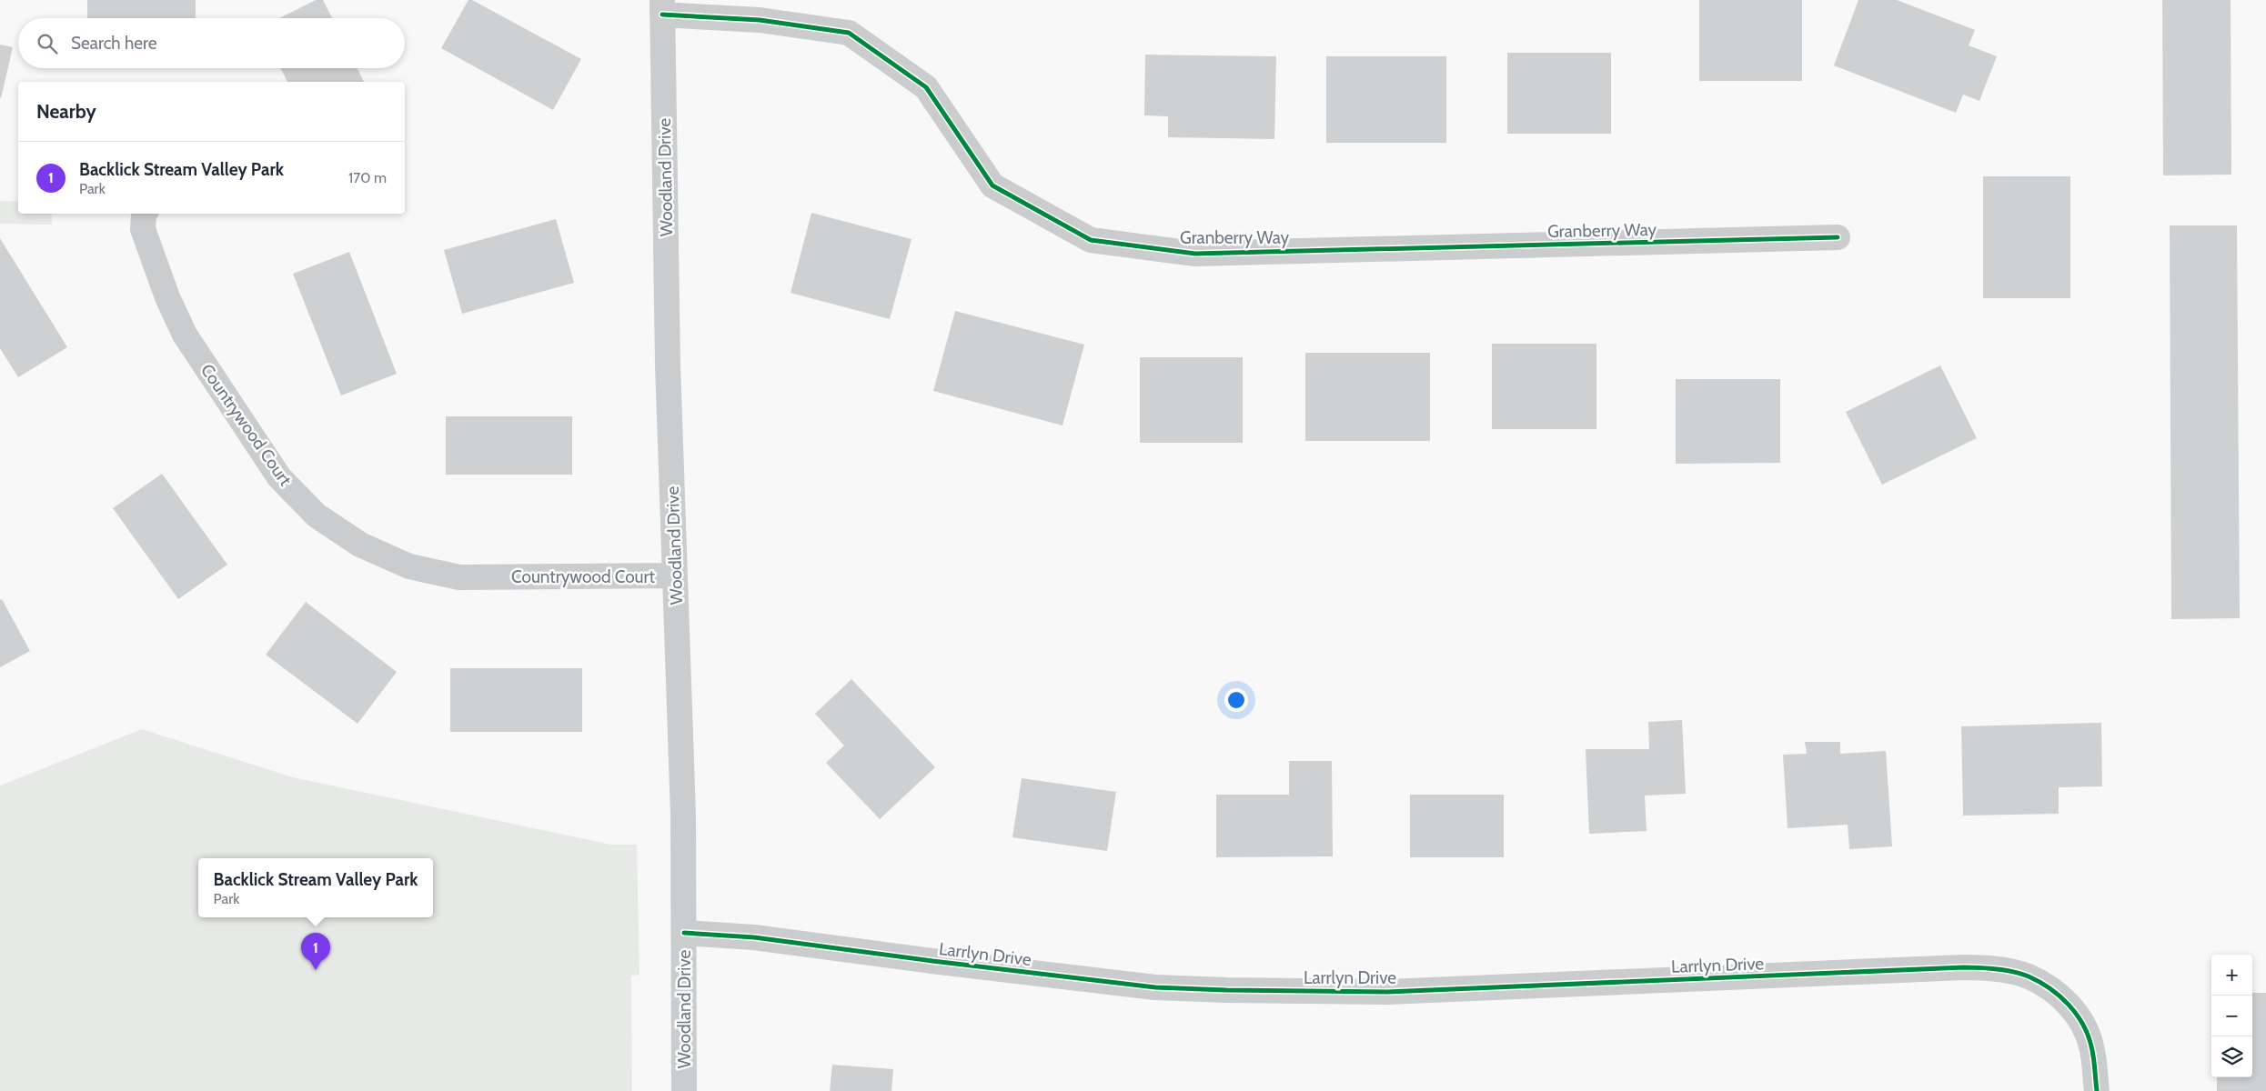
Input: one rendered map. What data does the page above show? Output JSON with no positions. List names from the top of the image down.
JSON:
{
  "streets": {
    "street": [
      "Woodland Drive",
      "Granberry Way",
      "Countrywood Court",
      "Larrlyn Drive"
    ]
  },
  "crossings": [
    ["Woodland Drive", "Granberry Way"],
    ["Woodland Drive", "Countrywood Court"],
    ["Woodland Drive", "Larrlyn Drive"]
  ],
  "page": {
    "search": "Search here",
    "heading": "Nearby",
    "list": [
      {
        "mark": "1",
        "name": "Backlick Stream Valley Park",
        "note": "Park",
        "value": "170 m"
      }
    ],
    "popup": ["Backlick Stream Valley Park", "Park"],
    "pins": "1",
    "map_buttons": ["+", "−"]
  }
}
